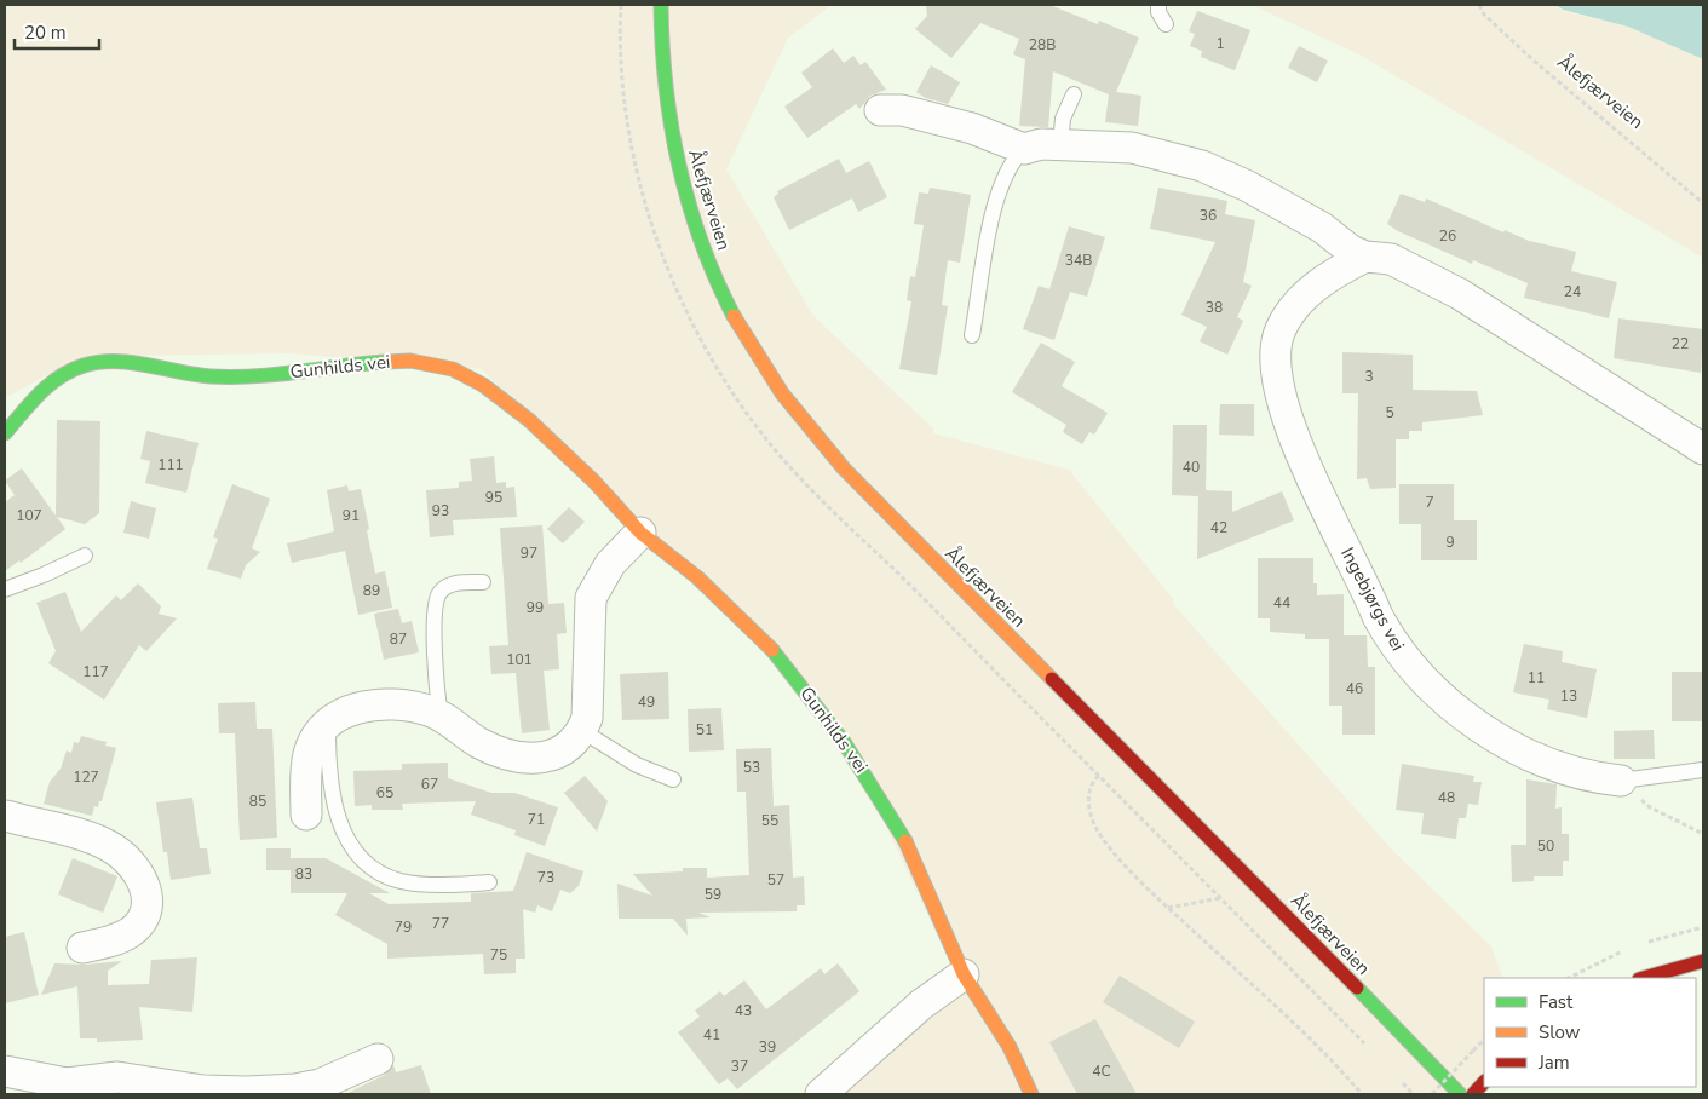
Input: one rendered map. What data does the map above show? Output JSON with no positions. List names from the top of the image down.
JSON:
{
  "streets": {
    "street": ["Ålefjærveien", "Gunhilds vei", "Ingebjørgs vei"]
  },
  "house_numbers": [
    "1",
    "28B",
    "36",
    "26",
    "34B",
    "24",
    "38",
    "22",
    "3",
    "5",
    "111",
    "40",
    "95",
    "7",
    "93",
    "107",
    "91",
    "42",
    "9",
    "97",
    "89",
    "44",
    "99",
    "87",
    "101",
    "117",
    "11",
    "46",
    "13",
    "49",
    "51",
    "53",
    "127",
    "67",
    "65",
    "48",
    "85",
    "71",
    "55",
    "50",
    "83",
    "73",
    "57",
    "59",
    "77",
    "79",
    "75",
    "43",
    "41",
    "39",
    "37",
    "4C"
  ],
  "legend": ["Fast", "Slow", "Jam"],
  "scale_bar": "20 m"
}
